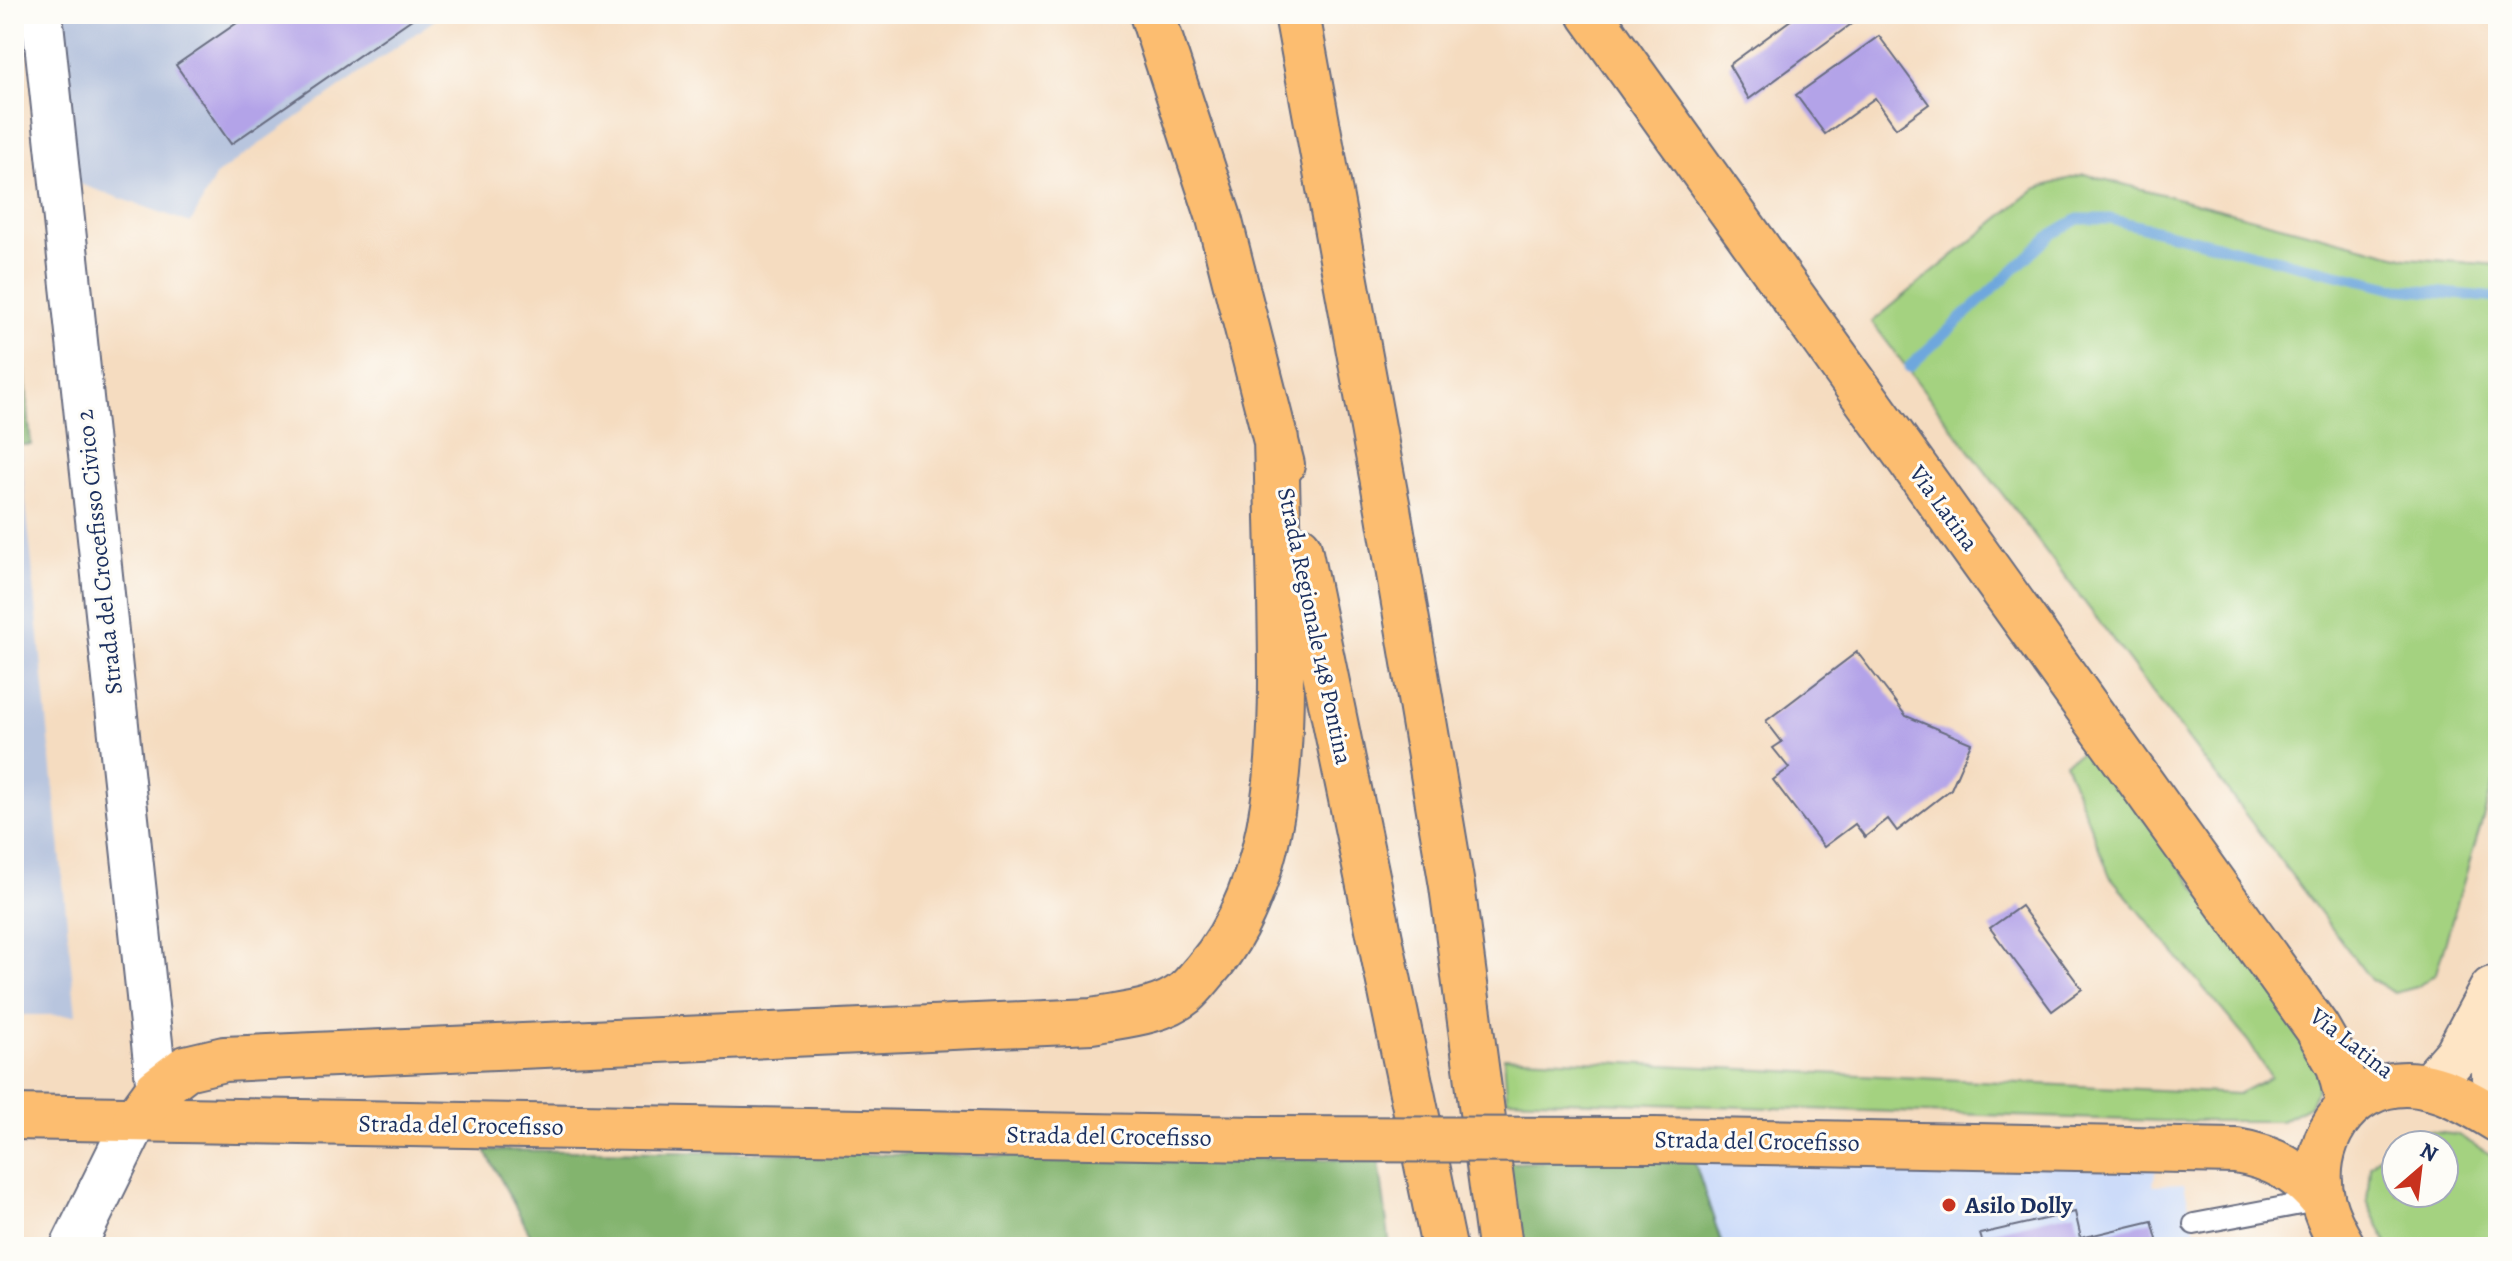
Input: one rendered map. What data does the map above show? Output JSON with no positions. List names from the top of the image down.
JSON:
{
  "streets": {
    "main road": ["Via Latina", "Strada Regionale 148 Pontina", "Strada del Crocefisso"],
    "street": ["Strada del Crocefisso Civico 2"]
  },
  "crossings": [
    ["Via Latina", "Strada del Crocefisso"],
    ["Strada del Crocefisso Civico 2", "Strada del Crocefisso"]
  ],
  "places": ["Asilo Dolly"],
  "north": "top right"
}
